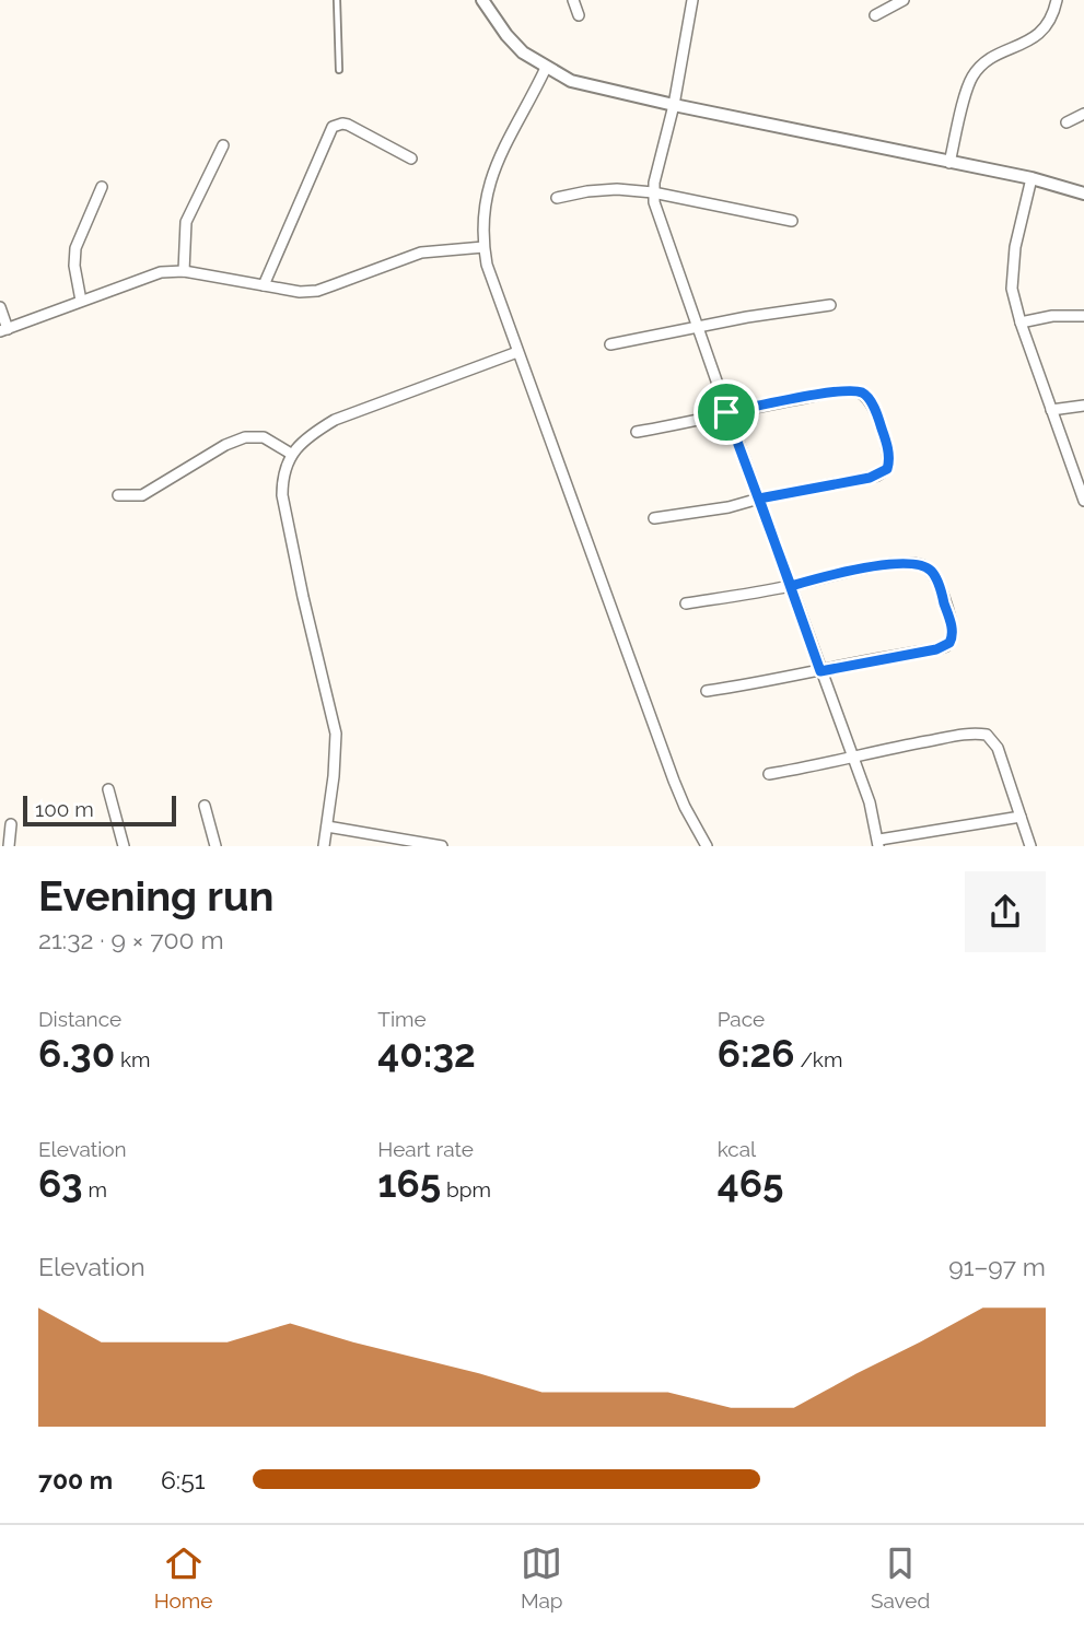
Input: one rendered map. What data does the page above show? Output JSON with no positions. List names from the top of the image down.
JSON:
{
  "scale_bar": "100 m",
  "page": {
    "scale": "100 m",
    "heading": ["Evening run", "21:32 · 9 × 700 m"],
    "stats": [
      ["Distance", "6.30 km"],
      ["Time", "40:32"],
      ["Pace", "6:26 /km"],
      ["Elevation", "63 m"],
      ["Heart rate", "165 bpm"],
      ["kcal", "465"]
    ],
    "chart": ["Elevation", "91–97 m"],
    "list": [
      {
        "name": "700 m",
        "note": "6:51"
      }
    ],
    "tabs": ["Home", "Map", "Saved"]
  }
}
